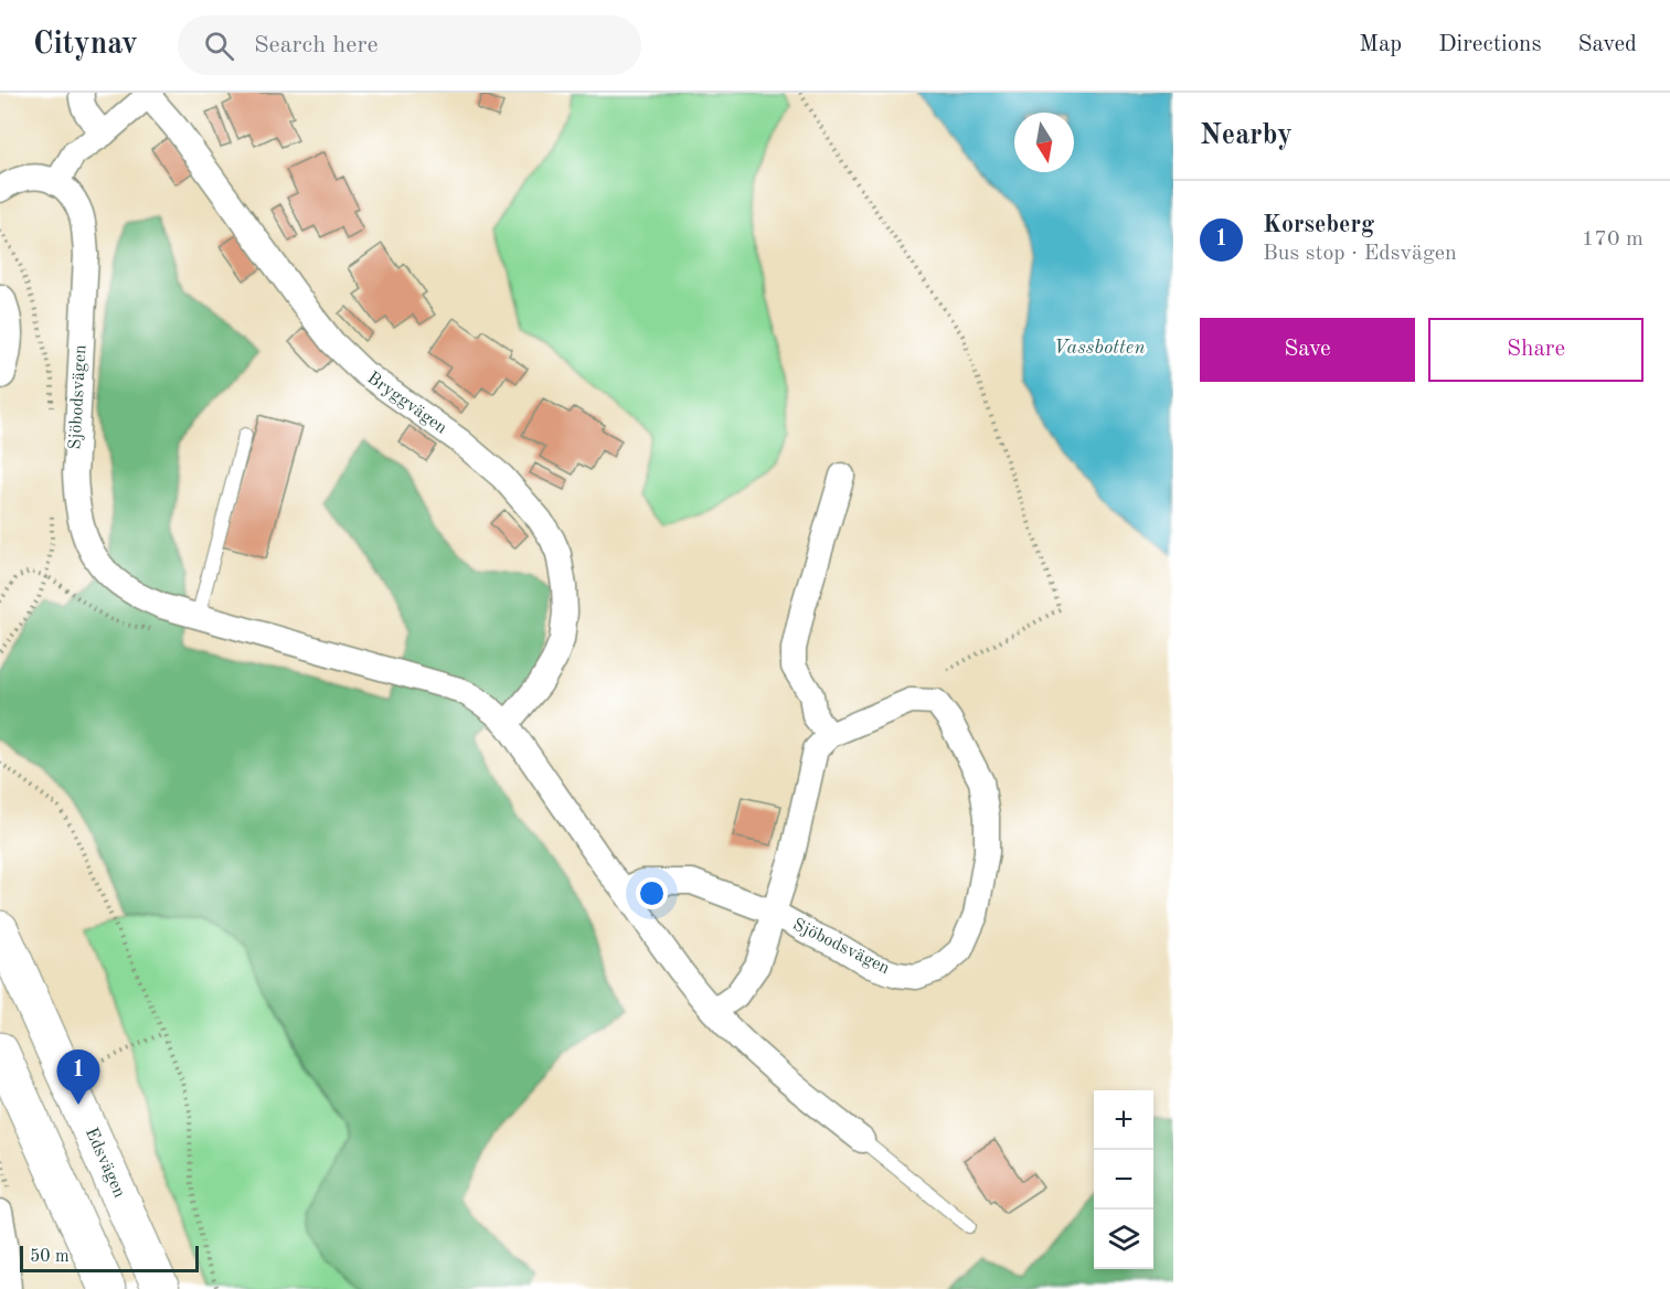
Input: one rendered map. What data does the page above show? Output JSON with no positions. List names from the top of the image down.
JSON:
{
  "streets": {
    "main road": ["Edsvägen"],
    "street": ["Sjöbodsvägen", "Bryggvägen"]
  },
  "crossings": [
    ["Sjöbodsvägen", "Bryggvägen"]
  ],
  "water": ["Vassbotten"],
  "scale_bar": "50 m",
  "north": "bottom",
  "page": {
    "header": "Citynav",
    "search": "Search here",
    "nav": ["Map", "Directions", "Saved"],
    "heading": "Nearby",
    "list": [
      {
        "mark": "1",
        "name": "Korseberg",
        "note": "Bus stop · Edsvägen",
        "value": "170 m"
      }
    ],
    "buttons": ["Save", "Share"],
    "pins": "1",
    "map_buttons": ["+", "−"],
    "scale": "50 m"
  }
}
